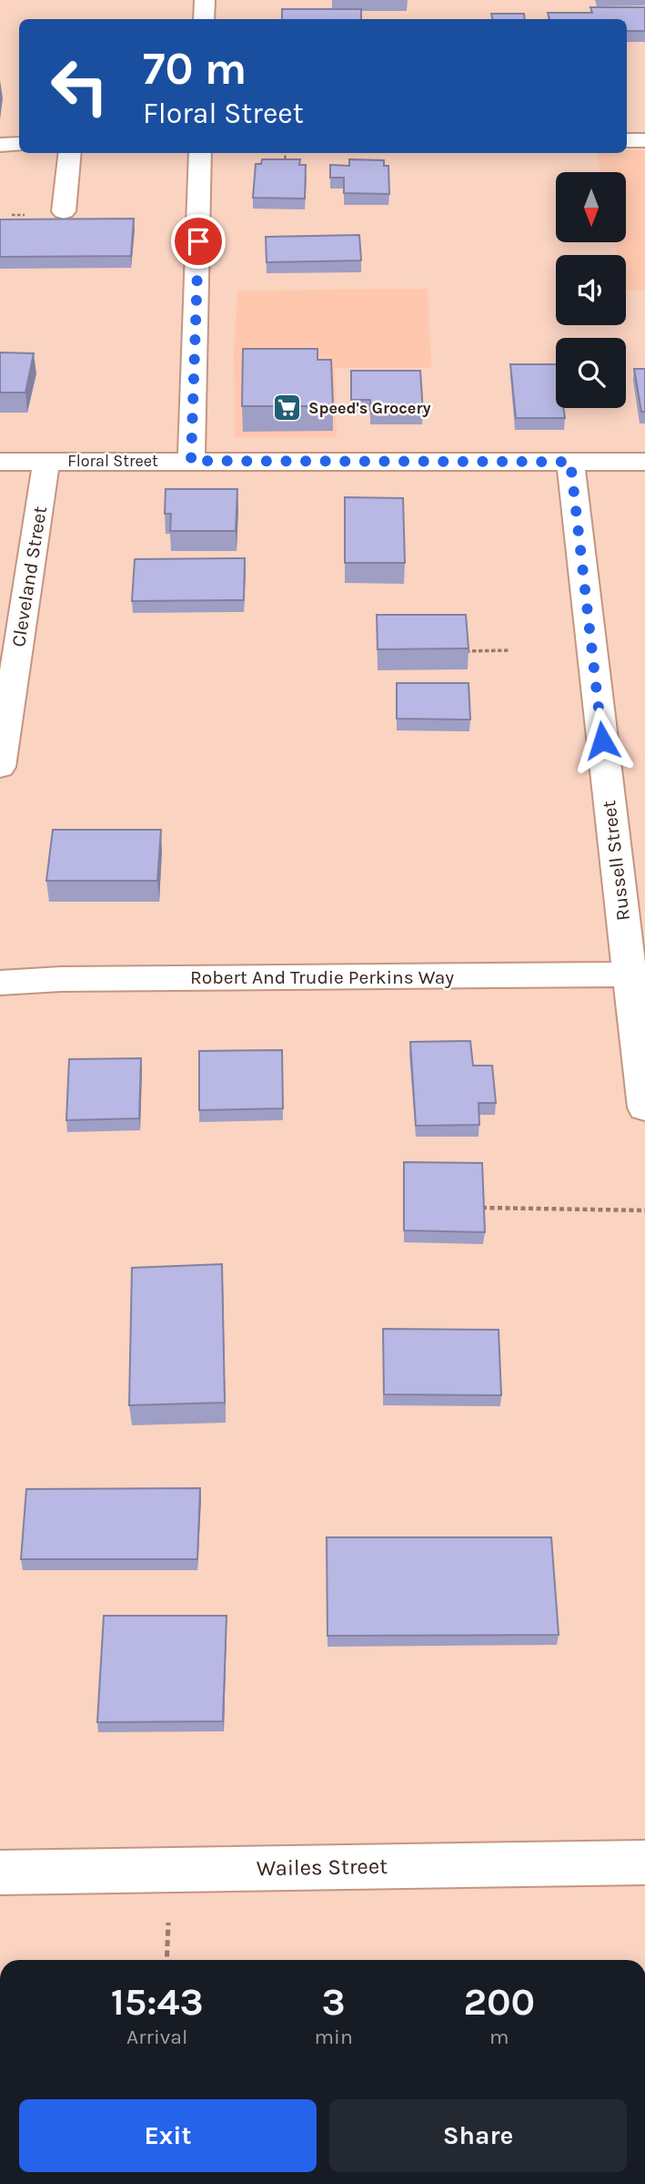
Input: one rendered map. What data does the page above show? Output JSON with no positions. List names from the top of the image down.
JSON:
{
  "streets": {
    "street": [
      "Floral Street",
      "Cleveland Street",
      "Russell Street",
      "Robert And Trudie Perkins Way",
      "Wailes Street"
    ]
  },
  "crossings": [
    ["Floral Street", "Cleveland Street"],
    ["Floral Street", "Russell Street"],
    ["Russell Street", "Robert And Trudie Perkins Way"]
  ],
  "places": {
    "supermarket": ["Speed's Grocery"]
  },
  "north": "bottom",
  "page": {
    "turn": ["70 m", "Floral Street"],
    "eta": [
      "15:43",
      "Arrival",
      "3",
      "min",
      "200",
      "m"
    ],
    "buttons": ["Exit", "Share"]
  }
}
